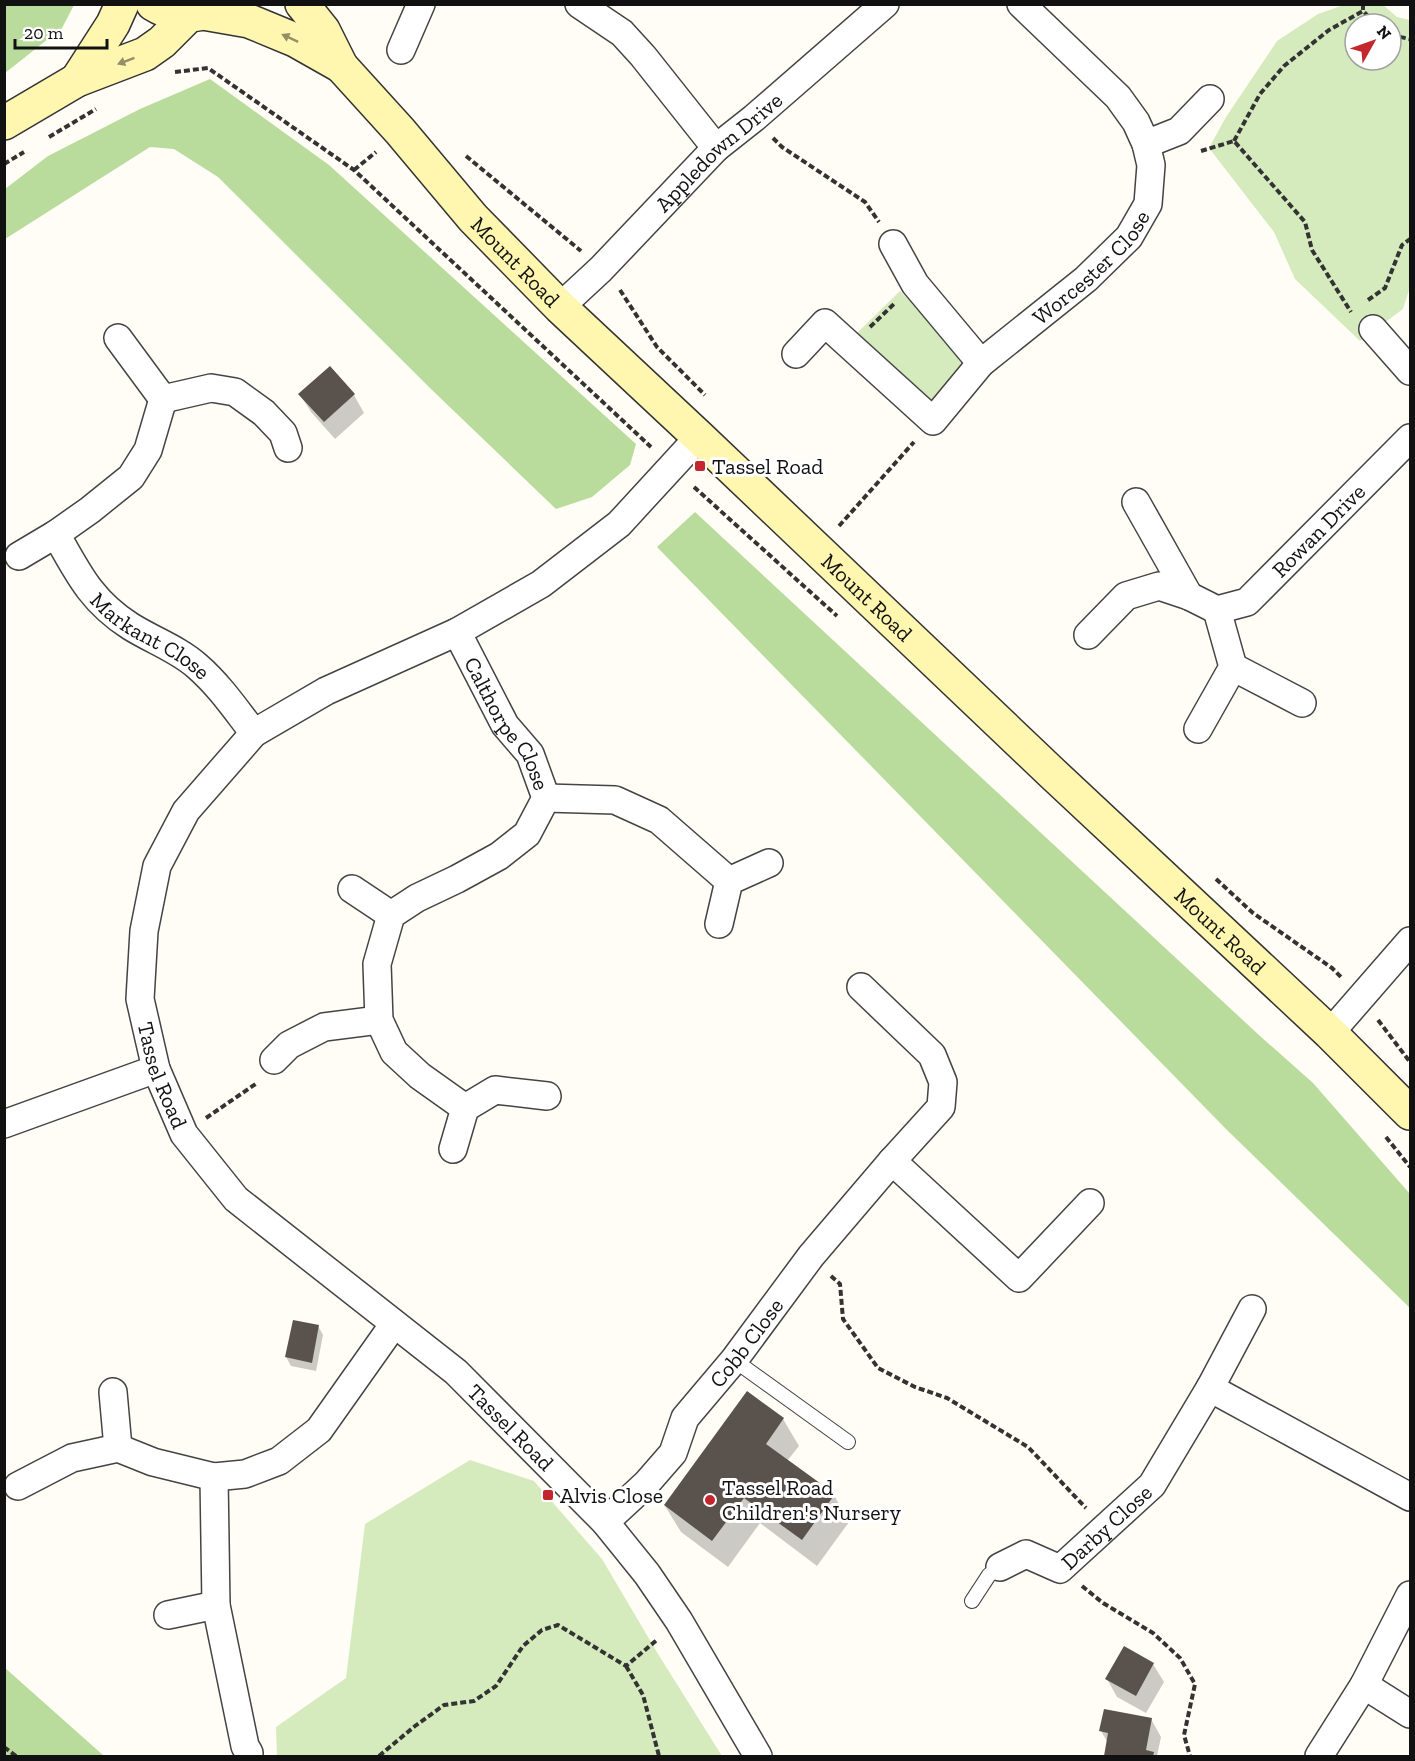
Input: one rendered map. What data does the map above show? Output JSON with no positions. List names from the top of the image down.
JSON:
{
  "streets": {
    "street": [
      "Appledown Drive",
      "Mount Road",
      "Worcester Close",
      "Rowan Drive",
      "Markant Close",
      "Calthorpe Close",
      "Tassel Road",
      "Cobb Close",
      "Darby Close"
    ]
  },
  "crossings": [
    ["Appledown Drive", "Mount Road"],
    ["Mount Road", "Tassel Road"],
    ["Markant Close", "Tassel Road"],
    ["Calthorpe Close", "Tassel Road"],
    ["Tassel Road", "Cobb Close"]
  ],
  "places": {
    "transit": ["Tassel Road", "Alvis Close"],
    "other": ["Tassel Road Children's Nursery"]
  },
  "scale_bar": "20 m",
  "north": "top right"
}
